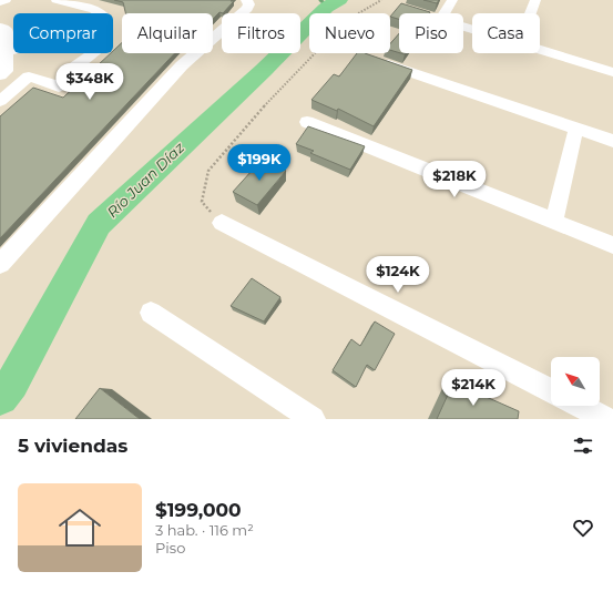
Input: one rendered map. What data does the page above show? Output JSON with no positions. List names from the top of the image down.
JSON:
{
  "water": ["Río Juan Díaz"],
  "north": "top left",
  "page": {
    "chip": [
      "Comprar",
      "Alquilar",
      "Filtros",
      "Nuevo",
      "Piso",
      "Casa"
    ],
    "price": [
      "$348K",
      "$199K",
      "$218K",
      "$124K",
      "$214K"
    ],
    "heading": "5 viviendas",
    "list": [
      {
        "name": "$199,000",
        "note": "3 hab. · 116 m² · Piso"
      }
    ]
  }
}
